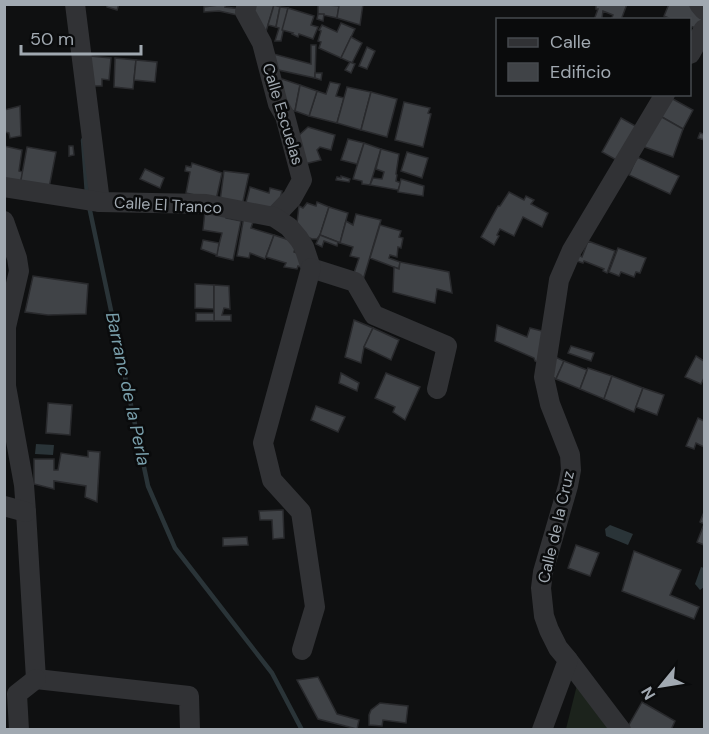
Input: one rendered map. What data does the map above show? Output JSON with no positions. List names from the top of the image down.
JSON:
{
  "streets": {
    "street": ["Calle Escuelas", "Calle El Tranco", "Calle de la Cruz"]
  },
  "crossings": [
    ["Calle Escuelas", "Calle El Tranco"]
  ],
  "water": ["Barranc de la Perla"],
  "legend": ["Calle", "Edificio"],
  "scale_bar": "50 m",
  "north": "bottom left"
}
